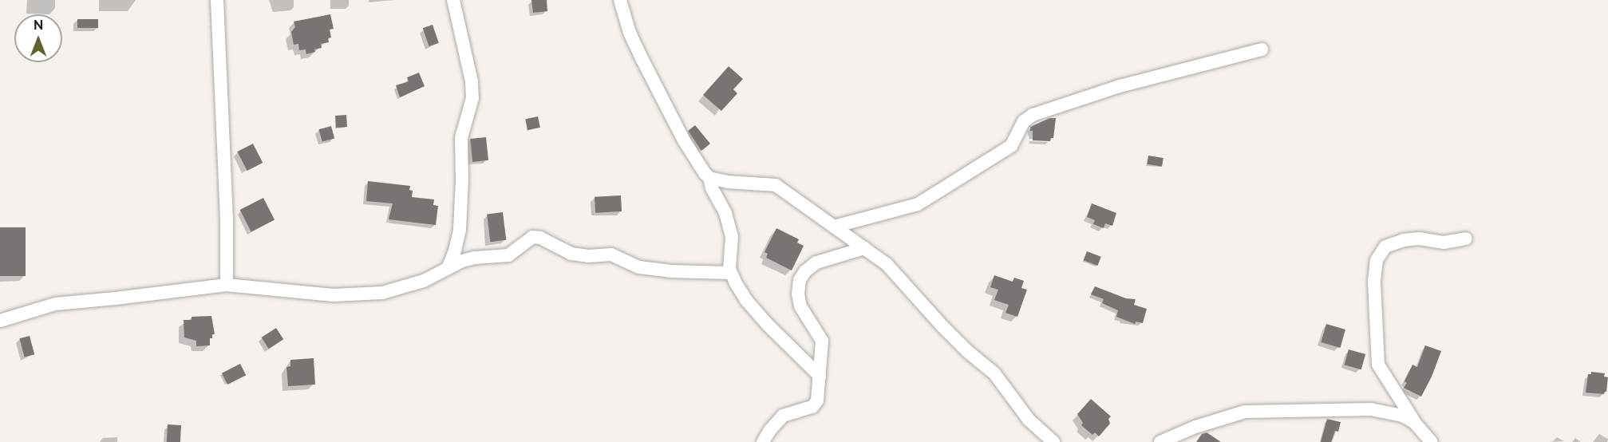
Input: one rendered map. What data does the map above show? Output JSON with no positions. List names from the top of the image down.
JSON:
{
  "north": "top"
}
